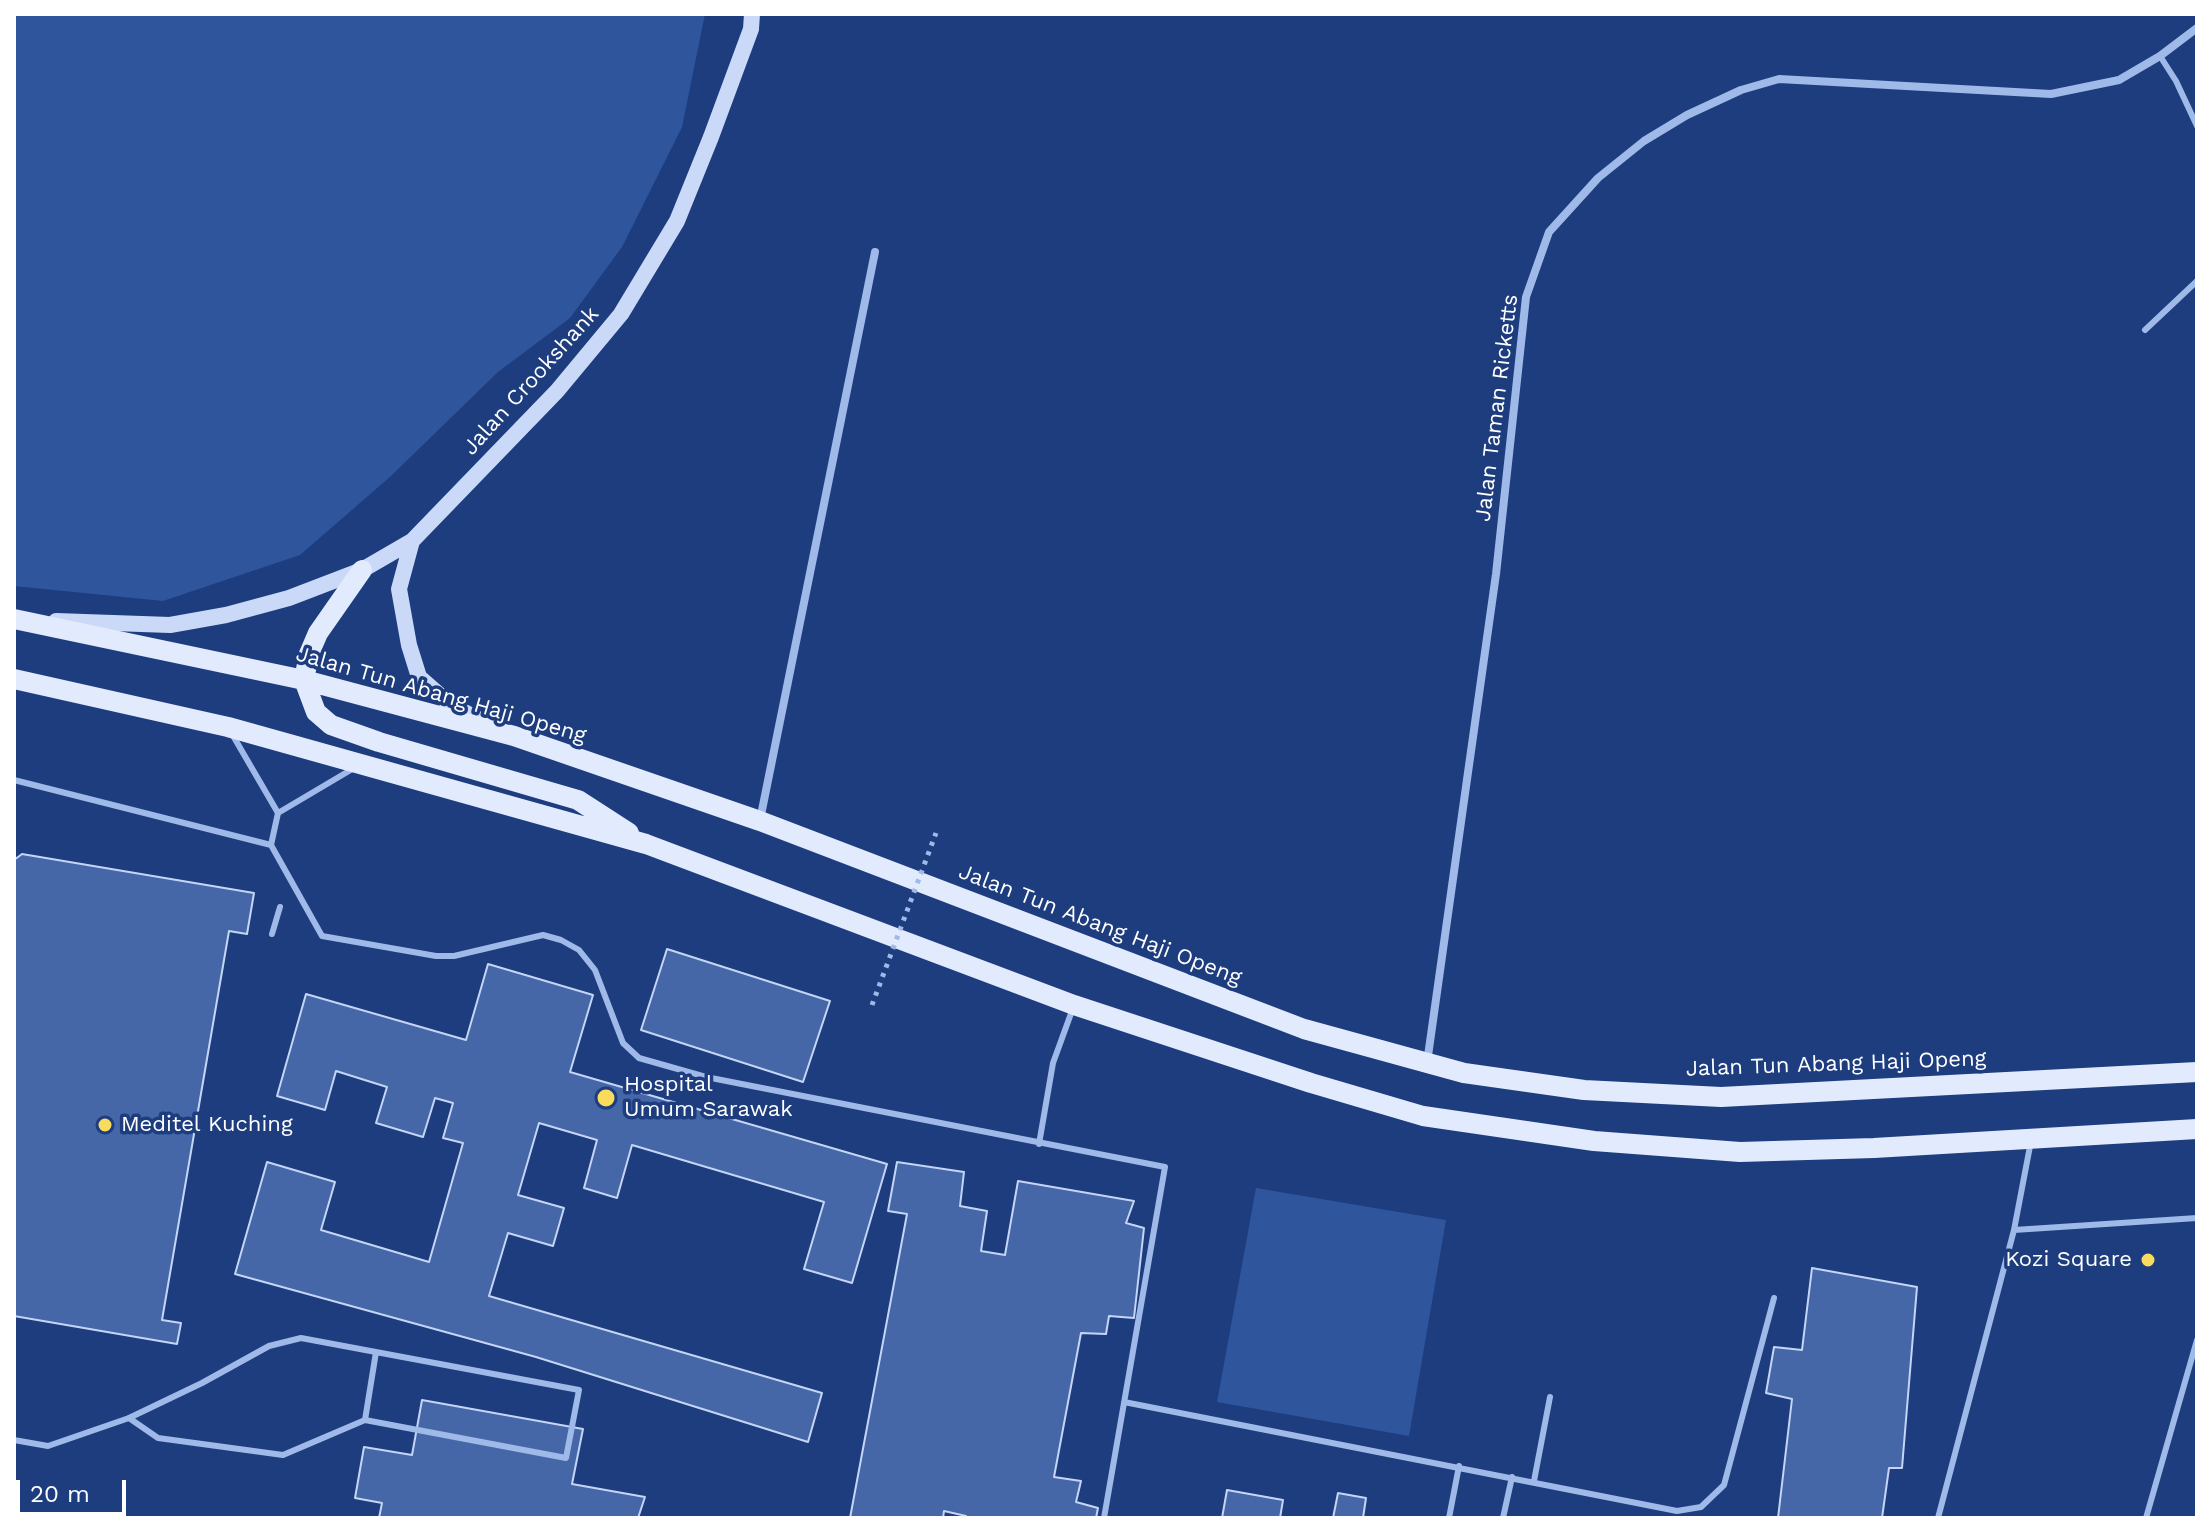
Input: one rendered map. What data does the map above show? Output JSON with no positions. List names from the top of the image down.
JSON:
{
  "streets": {
    "main road": ["Jalan Tun Abang Haji Openg"],
    "street": ["Jalan Crookshank", "Jalan Taman Ricketts"]
  },
  "crossings": [
    ["Jalan Taman Ricketts", "Jalan Tun Abang Haji Openg"]
  ],
  "places": ["Hospital Umum Sarawak", "Meditel Kuching", "Kozi Square"],
  "scale_bar": "20 m"
}
